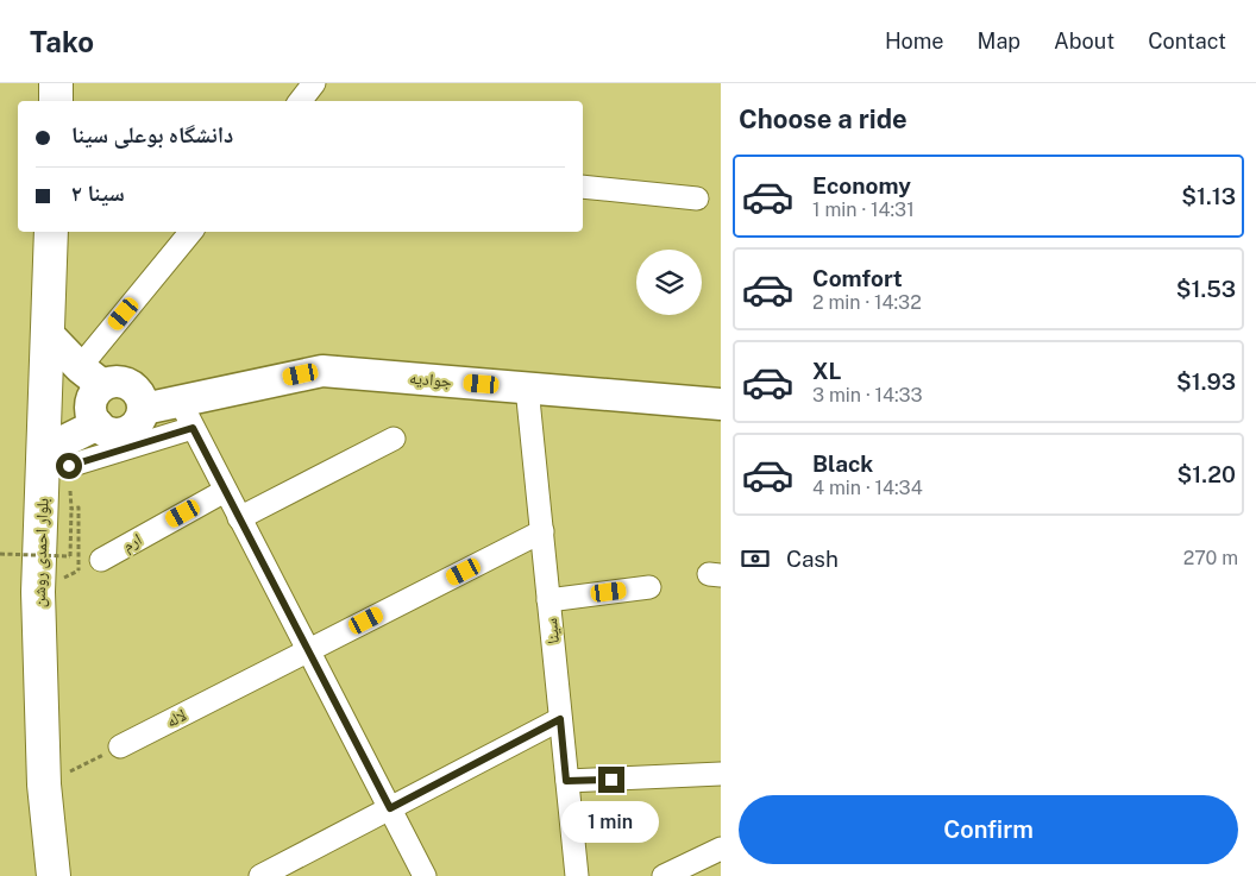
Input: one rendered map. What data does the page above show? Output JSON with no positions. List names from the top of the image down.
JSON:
{
  "streets": {
    "highway": ["بلوار احمدی روشن"],
    "main road": ["جوادیه"],
    "street": ["ارم", "سینا", "لاله"]
  },
  "crossings": [
    ["جوادیه", "سینا"],
    ["سینا", "لاله"]
  ],
  "page": {
    "header": "Tako",
    "nav": [
      "Home",
      "Map",
      "About",
      "Contact"
    ],
    "heading": "Choose a ride",
    "banner": ["دانشگاه بوعلی سینا", "سینا ۲"],
    "list": [
      {
        "name": "Economy",
        "note": "1 min · 14:31",
        "value": "$1.13"
      },
      {
        "name": "Comfort",
        "note": "2 min · 14:32",
        "value": "$1.53"
      },
      {
        "name": "XL",
        "note": "3 min · 14:33",
        "value": "$1.93"
      },
      {
        "name": "Black",
        "note": "4 min · 14:34",
        "value": "$1.20"
      }
    ],
    "pay": ["Cash", "270 m"],
    "buttons": "Confirm",
    "bubble": "1 min"
  }
}
